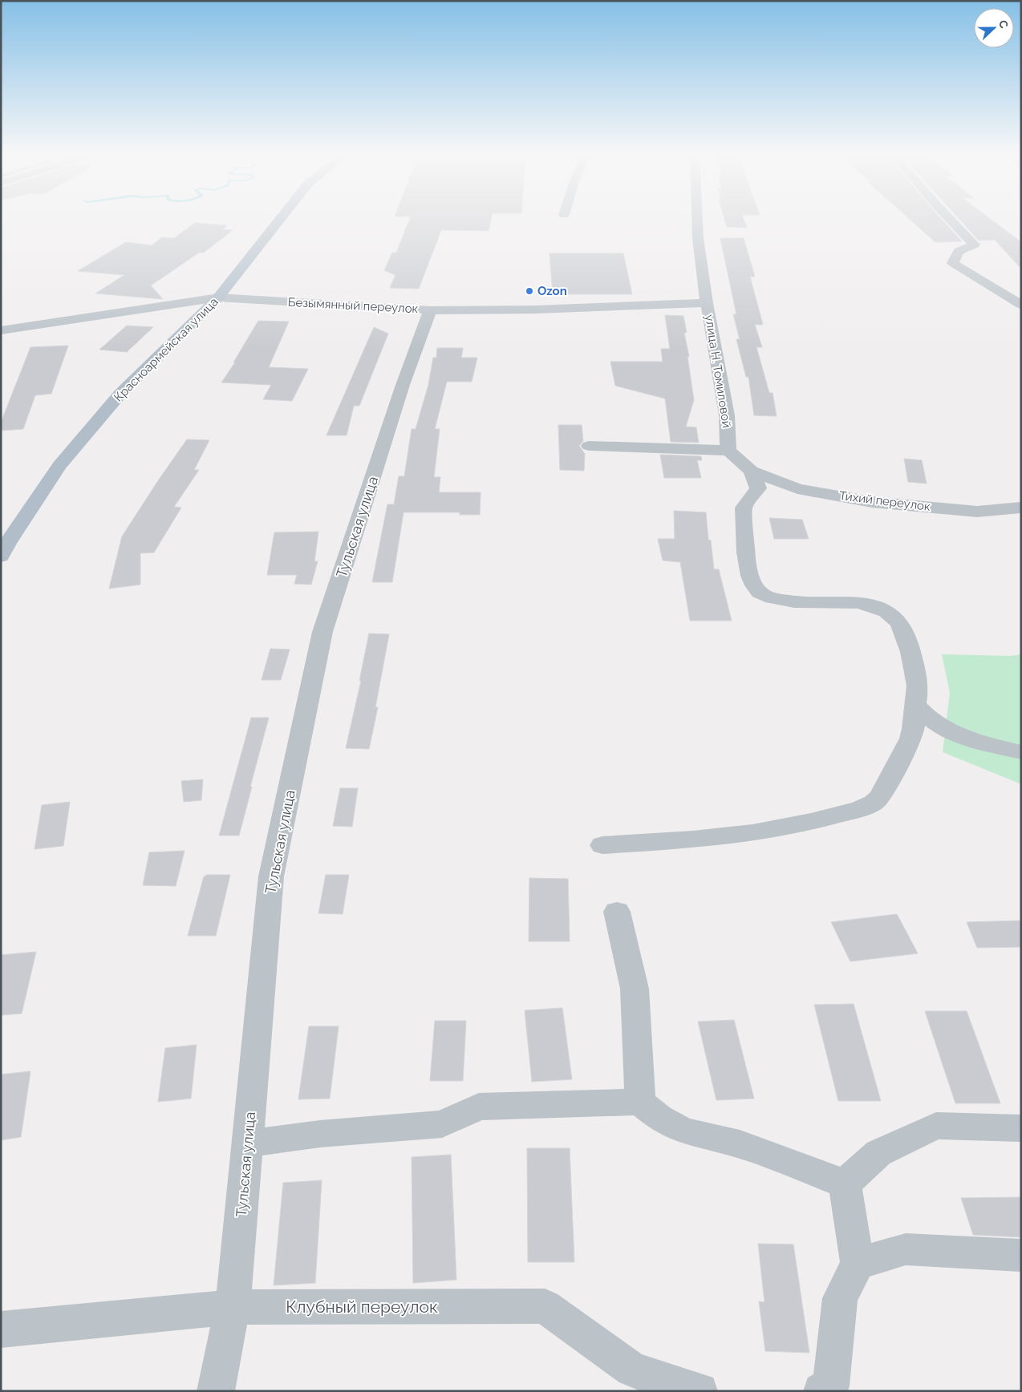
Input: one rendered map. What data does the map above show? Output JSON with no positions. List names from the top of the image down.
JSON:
{
  "streets": {
    "main road": ["Красноармейская улица"],
    "street": [
      "Безымянный переулок",
      "улица Н. Томиловой",
      "Тихий переулок",
      "Тульская улица",
      "Клубный переулок"
    ]
  },
  "crossings": [
    ["Безымянный переулок", "Красноармейская улица"],
    ["Безымянный переулок", "улица Н. Томиловой"],
    ["Безымянный переулок", "Тульская улица"],
    ["Тульская улица", "Клубный переулок"]
  ],
  "places": ["Ozon"],
  "north": "right"
}
